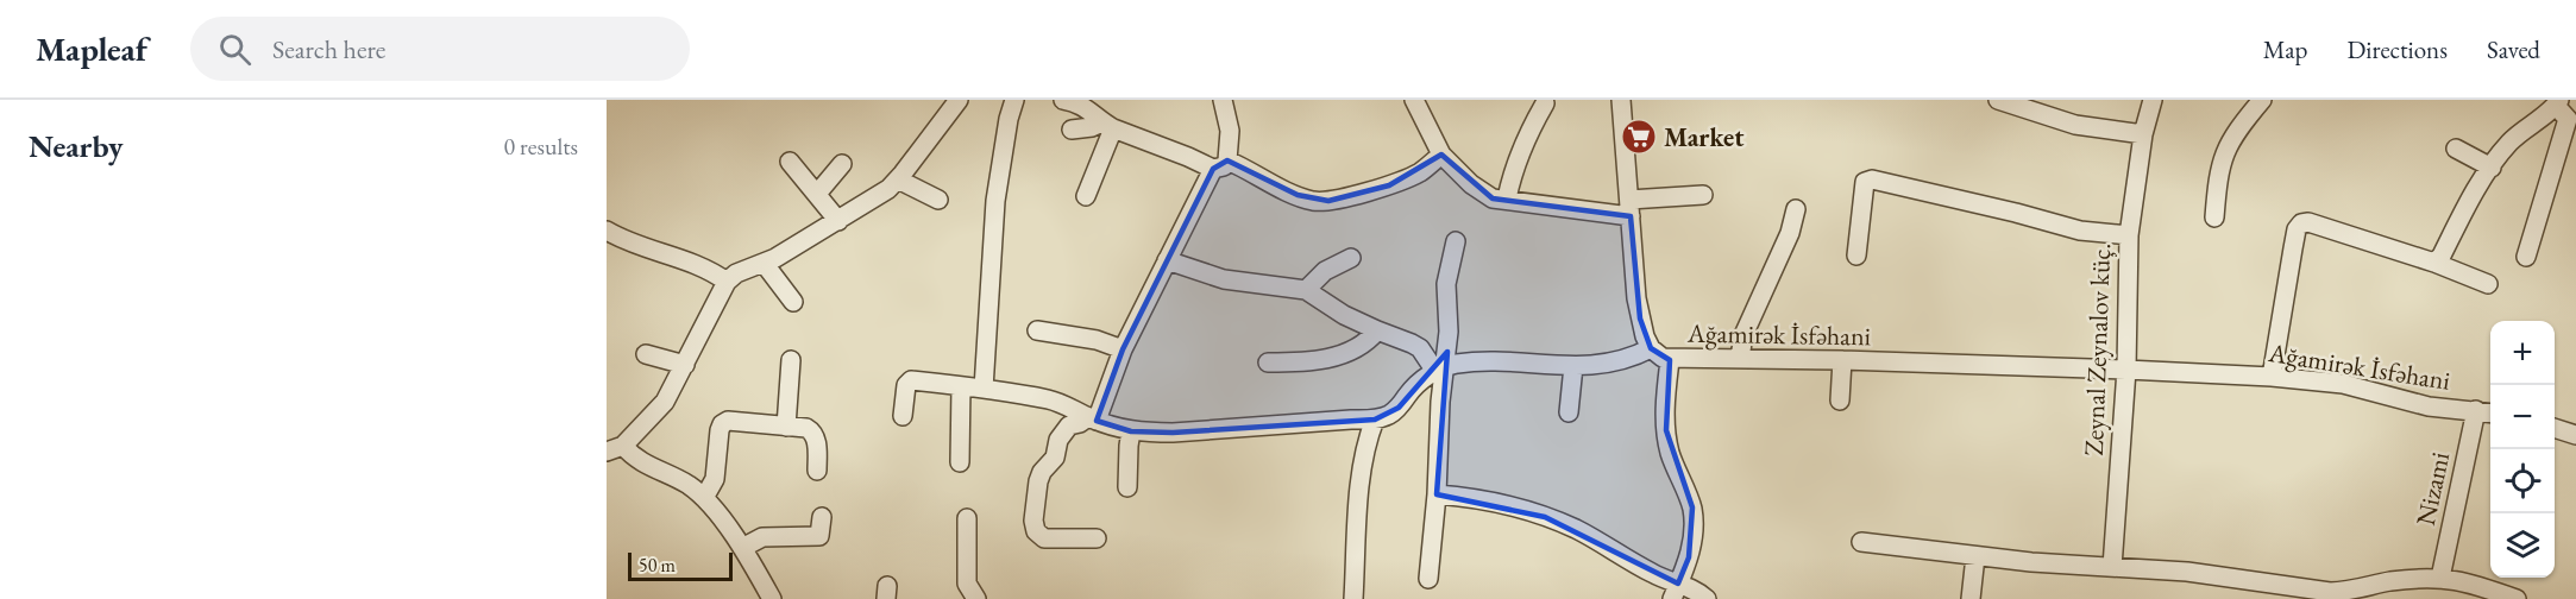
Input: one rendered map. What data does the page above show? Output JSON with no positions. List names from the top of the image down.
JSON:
{
  "streets": {
    "street": ["Ağamirək İsfəhani", "Zeynal Zeynalov küç.", "Nizami"]
  },
  "crossings": [
    ["Ağamirək İsfəhani", "Zeynal Zeynalov küç."],
    ["Ağamirək İsfəhani", "Nizami"]
  ],
  "places": {
    "supermarket": ["Market"]
  },
  "scale_bar": "50 m",
  "page": {
    "header": "Mapleaf",
    "search": "Search here",
    "nav": ["Map", "Directions", "Saved"],
    "heading": ["Nearby", "0 results"],
    "map_buttons": ["+", "−"],
    "scale": "50 m"
  }
}
